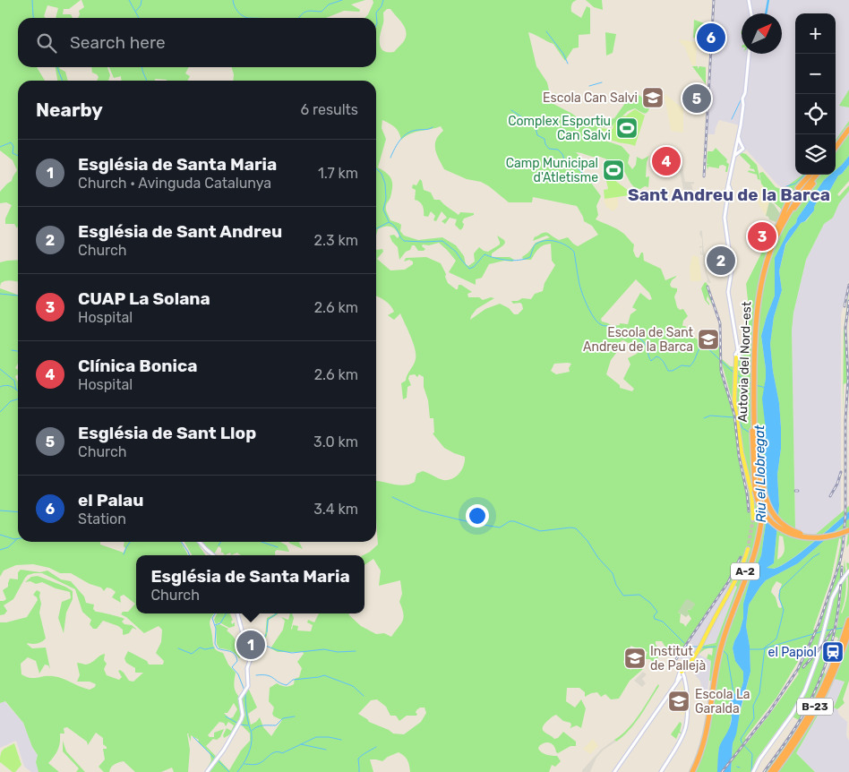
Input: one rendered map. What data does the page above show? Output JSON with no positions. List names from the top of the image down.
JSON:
{
  "streets": {
    "highway": ["Autovia del Nord-est", "A-2", "B-23"]
  },
  "districts": ["Sant Andreu de la Barca"],
  "water": ["Riu el Llobregat"],
  "places": {
    "school or university": [
      "Escola Can Salvi",
      "Escola de Sant Andreu de la Barca",
      "Institut de Pallejà",
      "Escola La Garalda"
    ],
    "sports": ["Complex Esportiu Can Salvi", "Camp Municipal d'Atletisme"],
    "station": ["el Papiol"]
  },
  "north": "top right",
  "page": {
    "map_buttons": ["+", "−"],
    "search": "Search here",
    "pins": [
      "6",
      "5",
      "4",
      "3",
      "2",
      "1"
    ],
    "heading": ["Nearby", "6 results"],
    "list": [
      {
        "mark": "1",
        "name": "Església de Santa Maria",
        "note": "Church · Avinguda Catalunya",
        "value": "1.7 km"
      },
      {
        "mark": "2",
        "name": "Església de Sant Andreu",
        "note": "Church",
        "value": "2.3 km"
      },
      {
        "mark": "3",
        "name": "CUAP La Solana",
        "note": "Hospital",
        "value": "2.6 km"
      },
      {
        "mark": "4",
        "name": "Clínica Bonica",
        "note": "Hospital",
        "value": "2.6 km"
      },
      {
        "mark": "5",
        "name": "Església de Sant Llop",
        "note": "Church",
        "value": "3.0 km"
      },
      {
        "mark": "6",
        "name": "el Palau",
        "note": "Station",
        "value": "3.4 km"
      }
    ],
    "popup": ["Església de Santa Maria", "Church"]
  }
}
